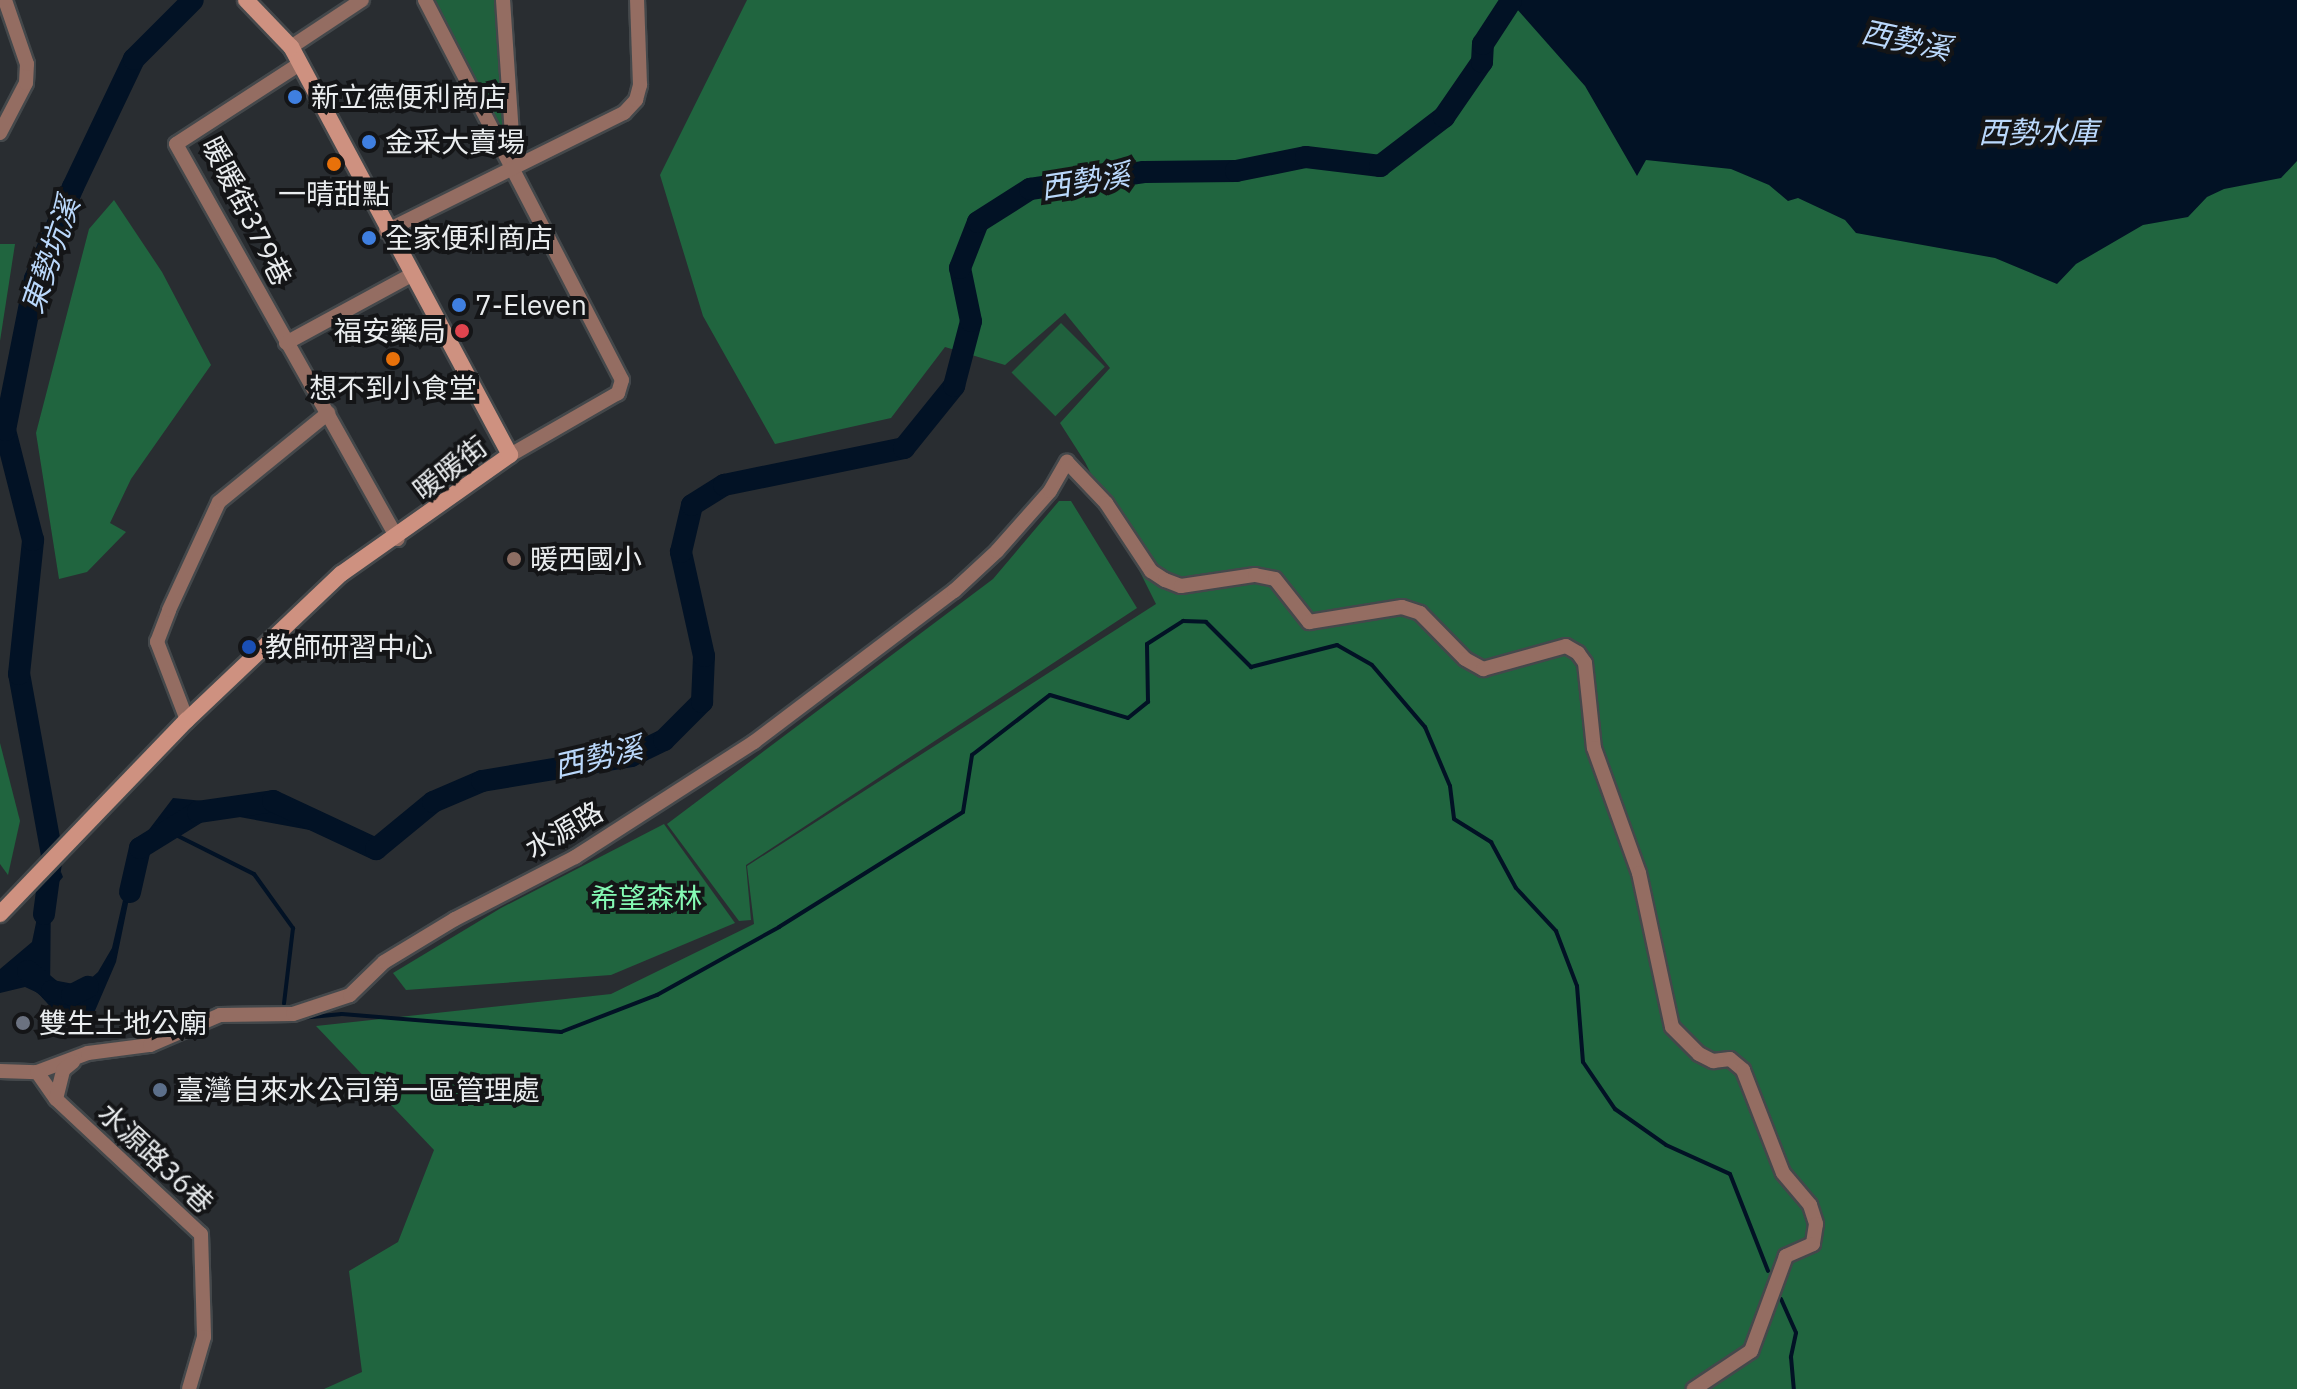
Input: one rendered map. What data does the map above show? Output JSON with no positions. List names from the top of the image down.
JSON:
{
  "streets": {
    "street": [
      "暖暖街379巷",
      "暖暖街",
      "水源路",
      "水源路36巷"
    ]
  },
  "crossings": [
    ["暖暖街379巷", "暖暖街"],
    ["水源路", "水源路36巷"]
  ],
  "water": ["西勢溪", "西勢水庫", "東勢坑溪"],
  "parks": ["希望森林"],
  "places": [
    "新立德便利商店",
    "金采大賣場",
    "一晴甜點",
    "全家便利商店",
    "7-Eleven",
    "福安藥局",
    "想不到小食堂",
    "暖西國小",
    "教師研習中心",
    "雙生土地公廟",
    "臺灣自來水公司第一區管理處"
  ]
}
